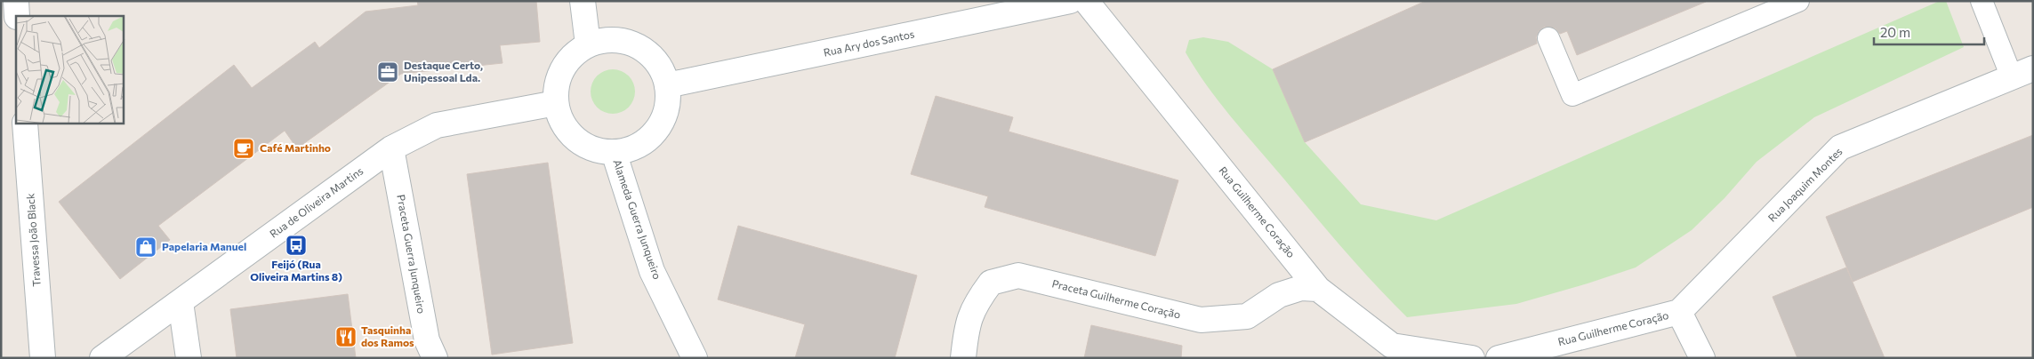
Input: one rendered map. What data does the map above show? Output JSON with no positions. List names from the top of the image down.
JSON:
{
  "streets": {
    "street": [
      "Rua Ary dos Santos",
      "Rua Joaquim Montes",
      "Rua de Oliveira Martins",
      "Rua Guilherme Coração",
      "Alameda Guerra Junqueiro",
      "Travessa João Black",
      "Praceta Guerra Junqueiro",
      "Praceta Guilherme Coração"
    ]
  },
  "crossings": [
    ["Rua Ary dos Santos", "Rua de Oliveira Martins"],
    ["Rua Ary dos Santos", "Alameda Guerra Junqueiro"],
    ["Rua Joaquim Montes", "Rua Guilherme Coração"],
    ["Rua de Oliveira Martins", "Alameda Guerra Junqueiro"],
    ["Rua de Oliveira Martins", "Praceta Guerra Junqueiro"],
    ["Rua Guilherme Coração", "Praceta Guilherme Coração"]
  ],
  "places": {
    "office": ["Destaque Certo, Unipessoal Lda."],
    "cafe": ["Café Martinho"],
    "bus stop": ["Feijó (Rua Oliveira Martins 8)"],
    "shop": ["Papelaria Manuel"],
    "restaurant": ["Tasquinha dos Ramos"]
  },
  "scale_bar": "20 m"
}
